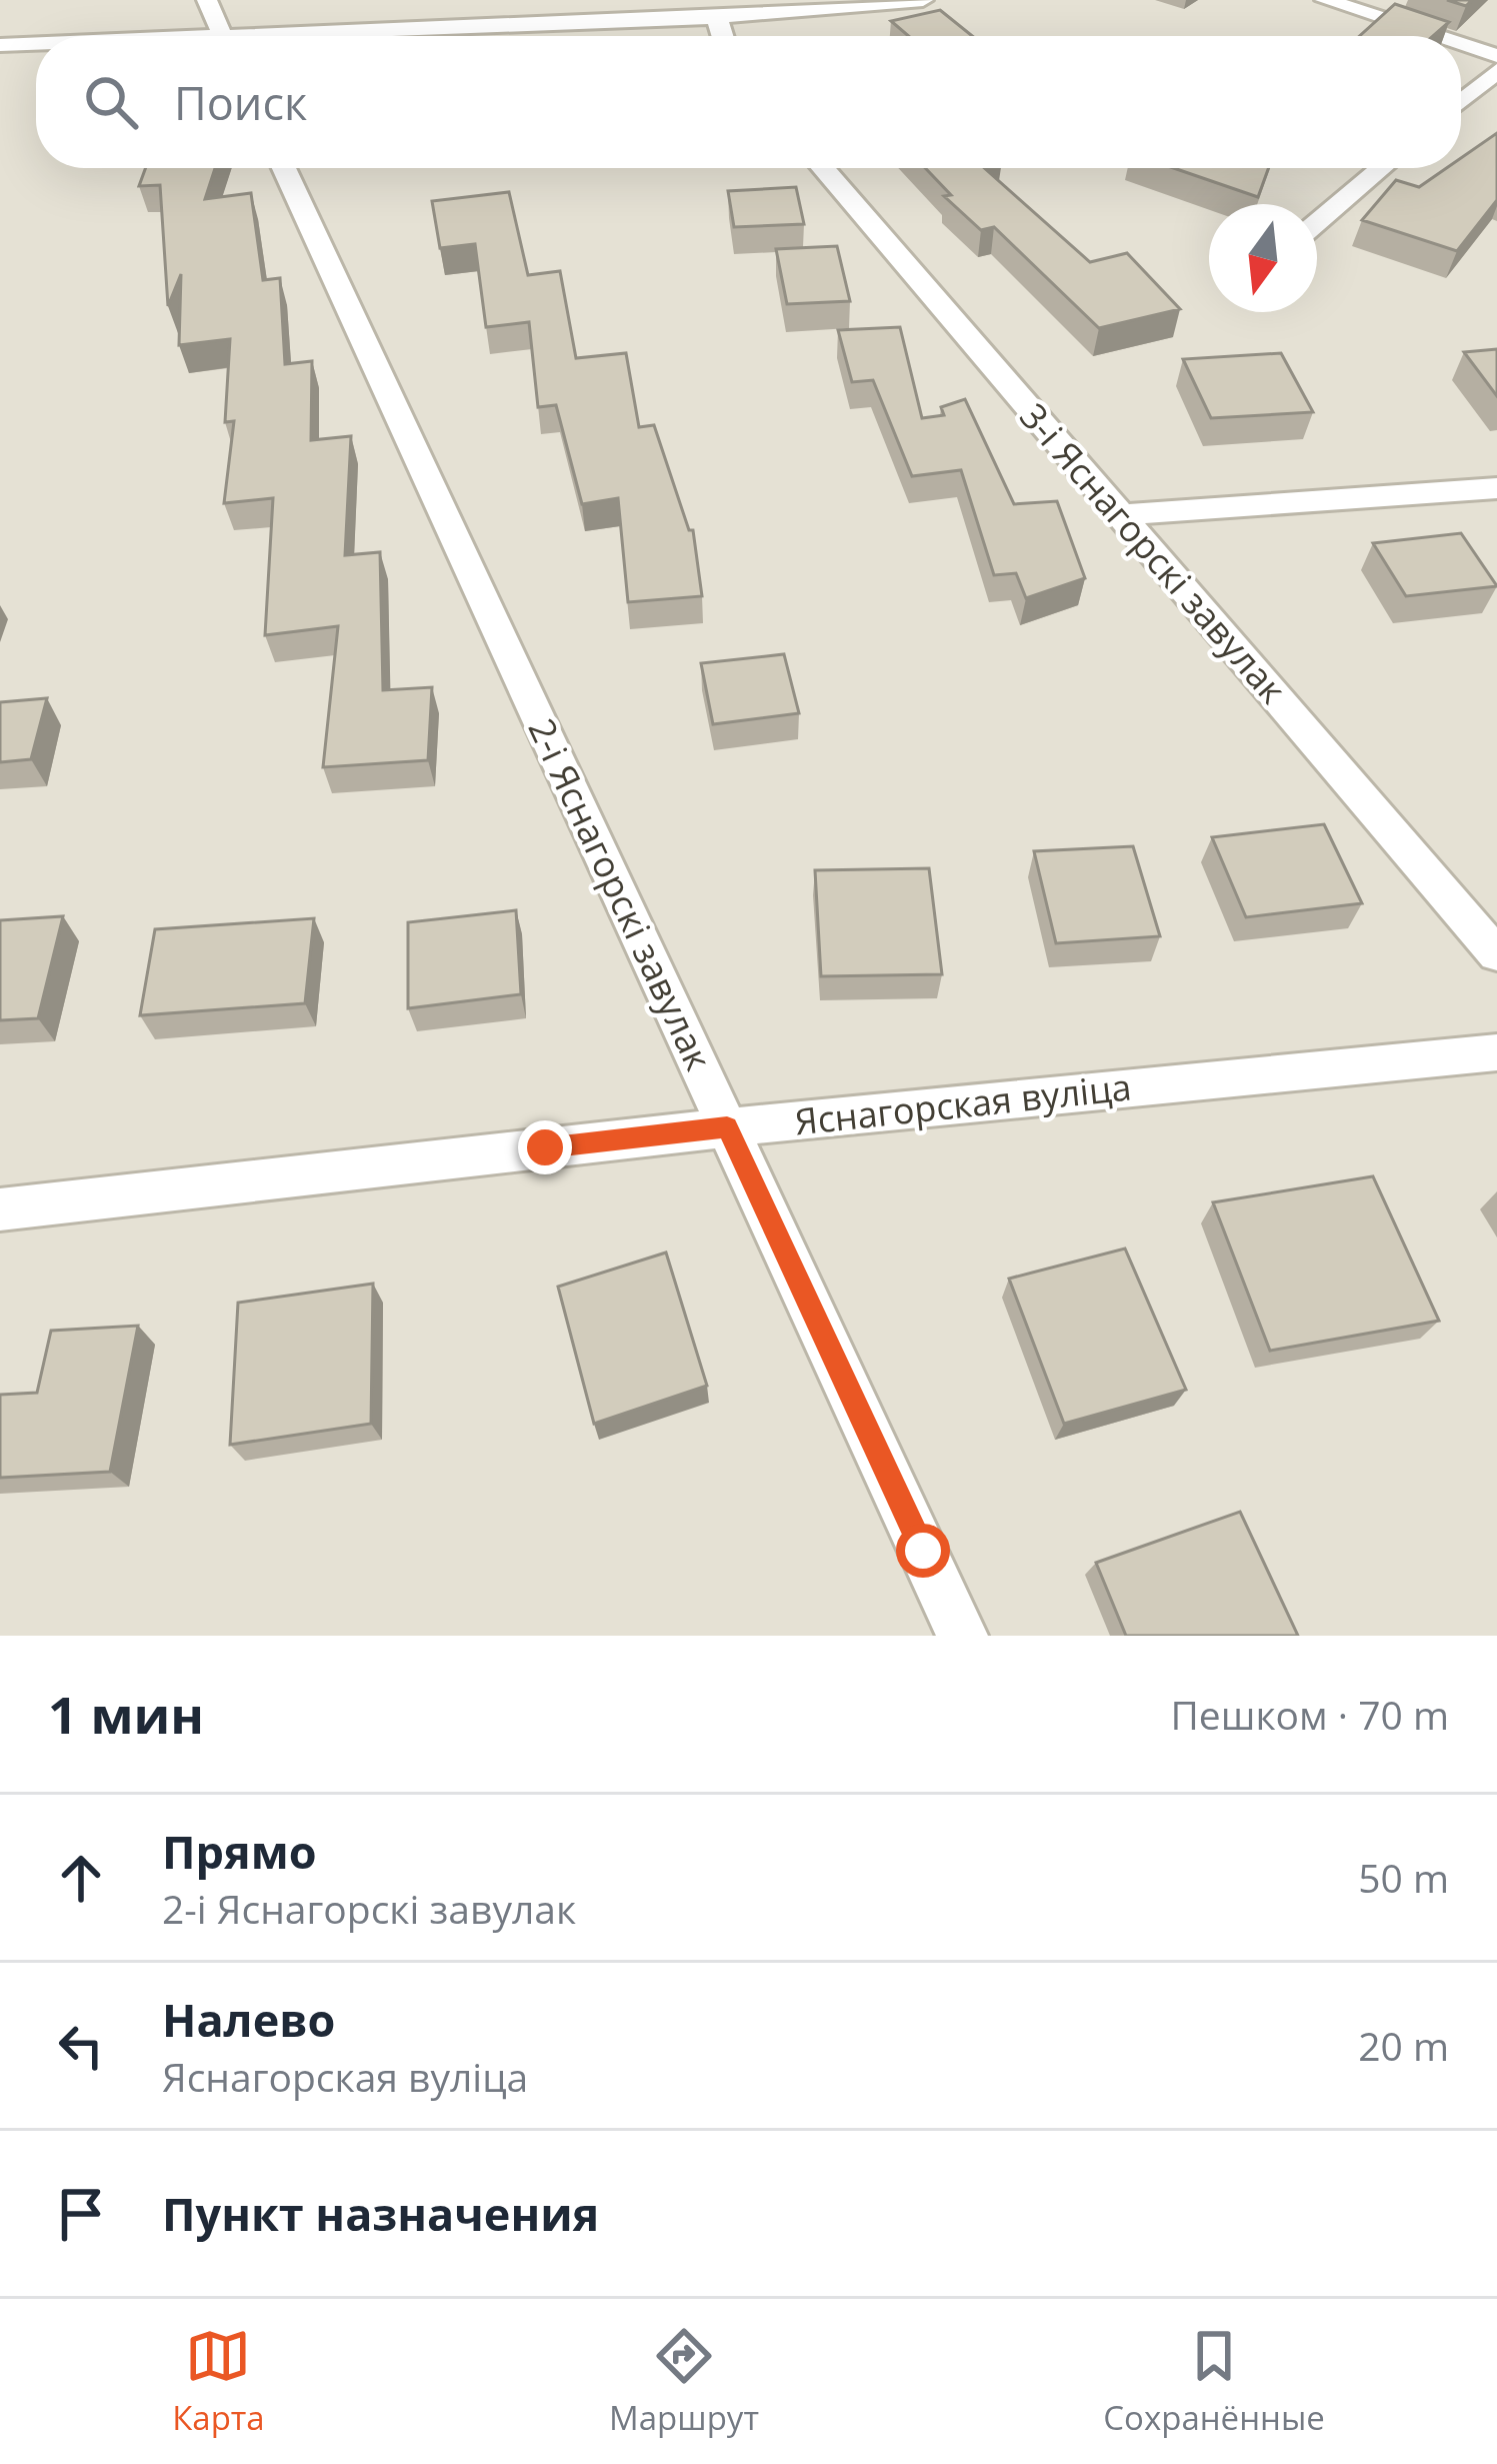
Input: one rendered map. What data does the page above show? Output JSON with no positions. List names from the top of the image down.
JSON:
{
  "streets": {
    "street": ["3-і Яснагорскі завулак", "2-і Яснагорскі завулак", "Яснагорская вуліца"]
  },
  "crossings": [
    ["2-і Яснагорскі завулак", "Яснагорская вуліца"]
  ],
  "north": "bottom",
  "page": {
    "search": "Поиск",
    "heading": ["1 мин", "Пешком · 70 m"],
    "list": [
      ["Прямо", "2-і Яснагорскі завулак", "50 m"],
      ["Налево", "Яснагорская вуліца", "20 m"],
      "Пункт назначения"
    ],
    "nav": ["Карта", "Маршрут", "Сохранённые"]
  }
}
